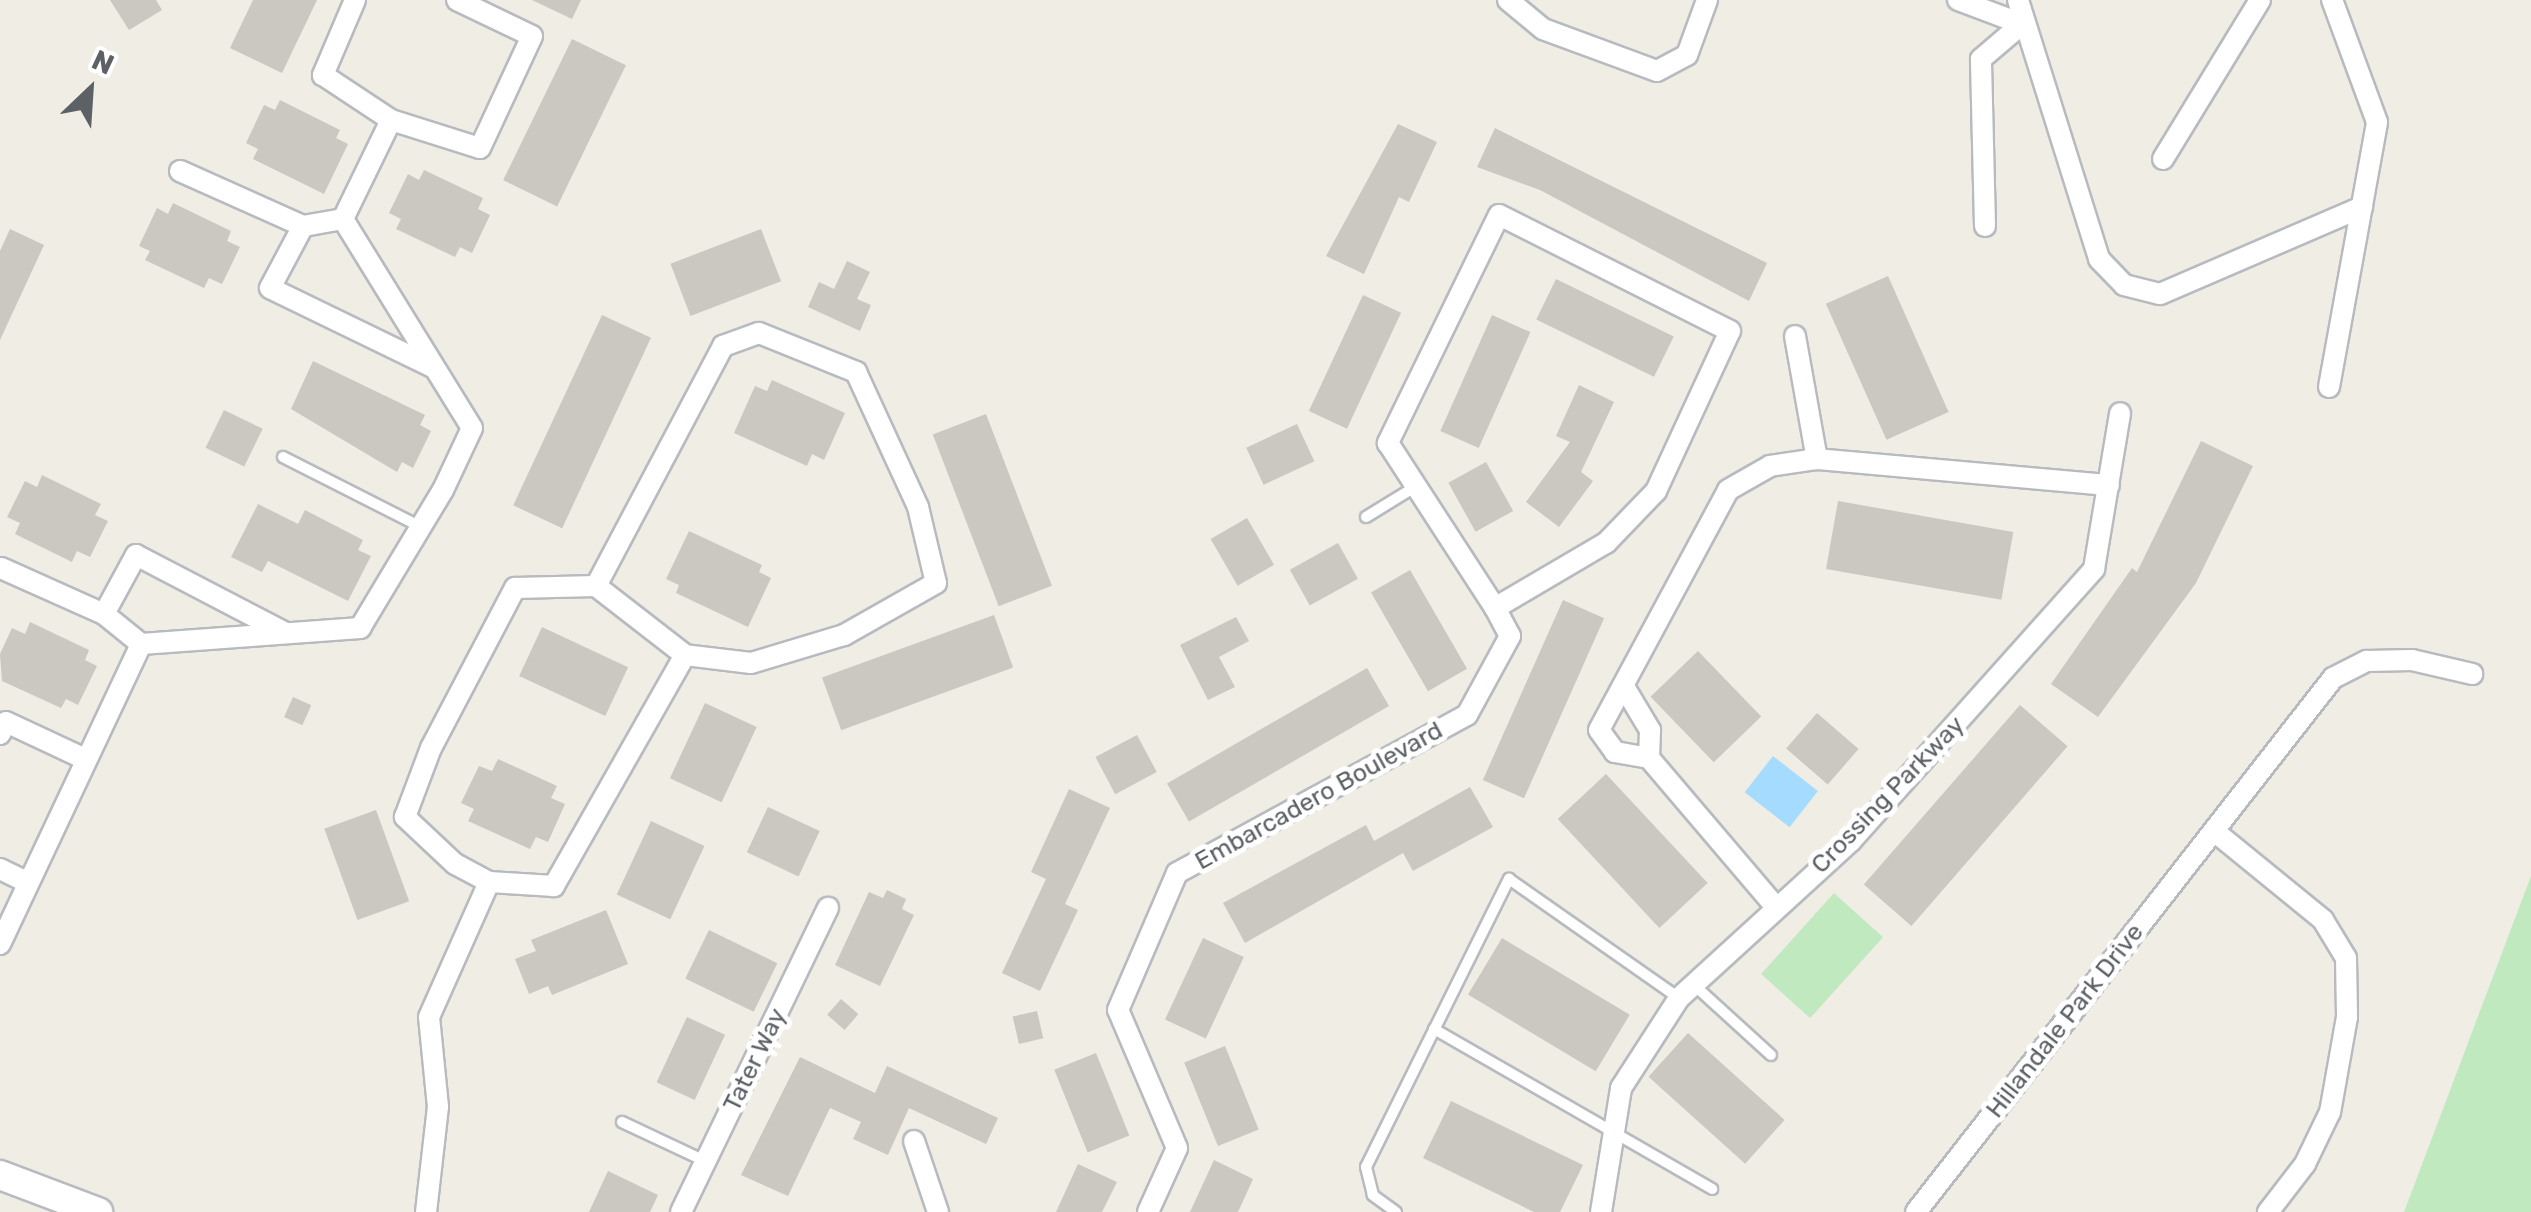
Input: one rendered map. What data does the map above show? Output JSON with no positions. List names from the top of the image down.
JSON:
{
  "streets": {
    "street": [
      "Crossing Parkway",
      "Embarcadero Boulevard",
      "Hillandale Park Drive",
      "Tater Way"
    ]
  },
  "north": "top right"
}
